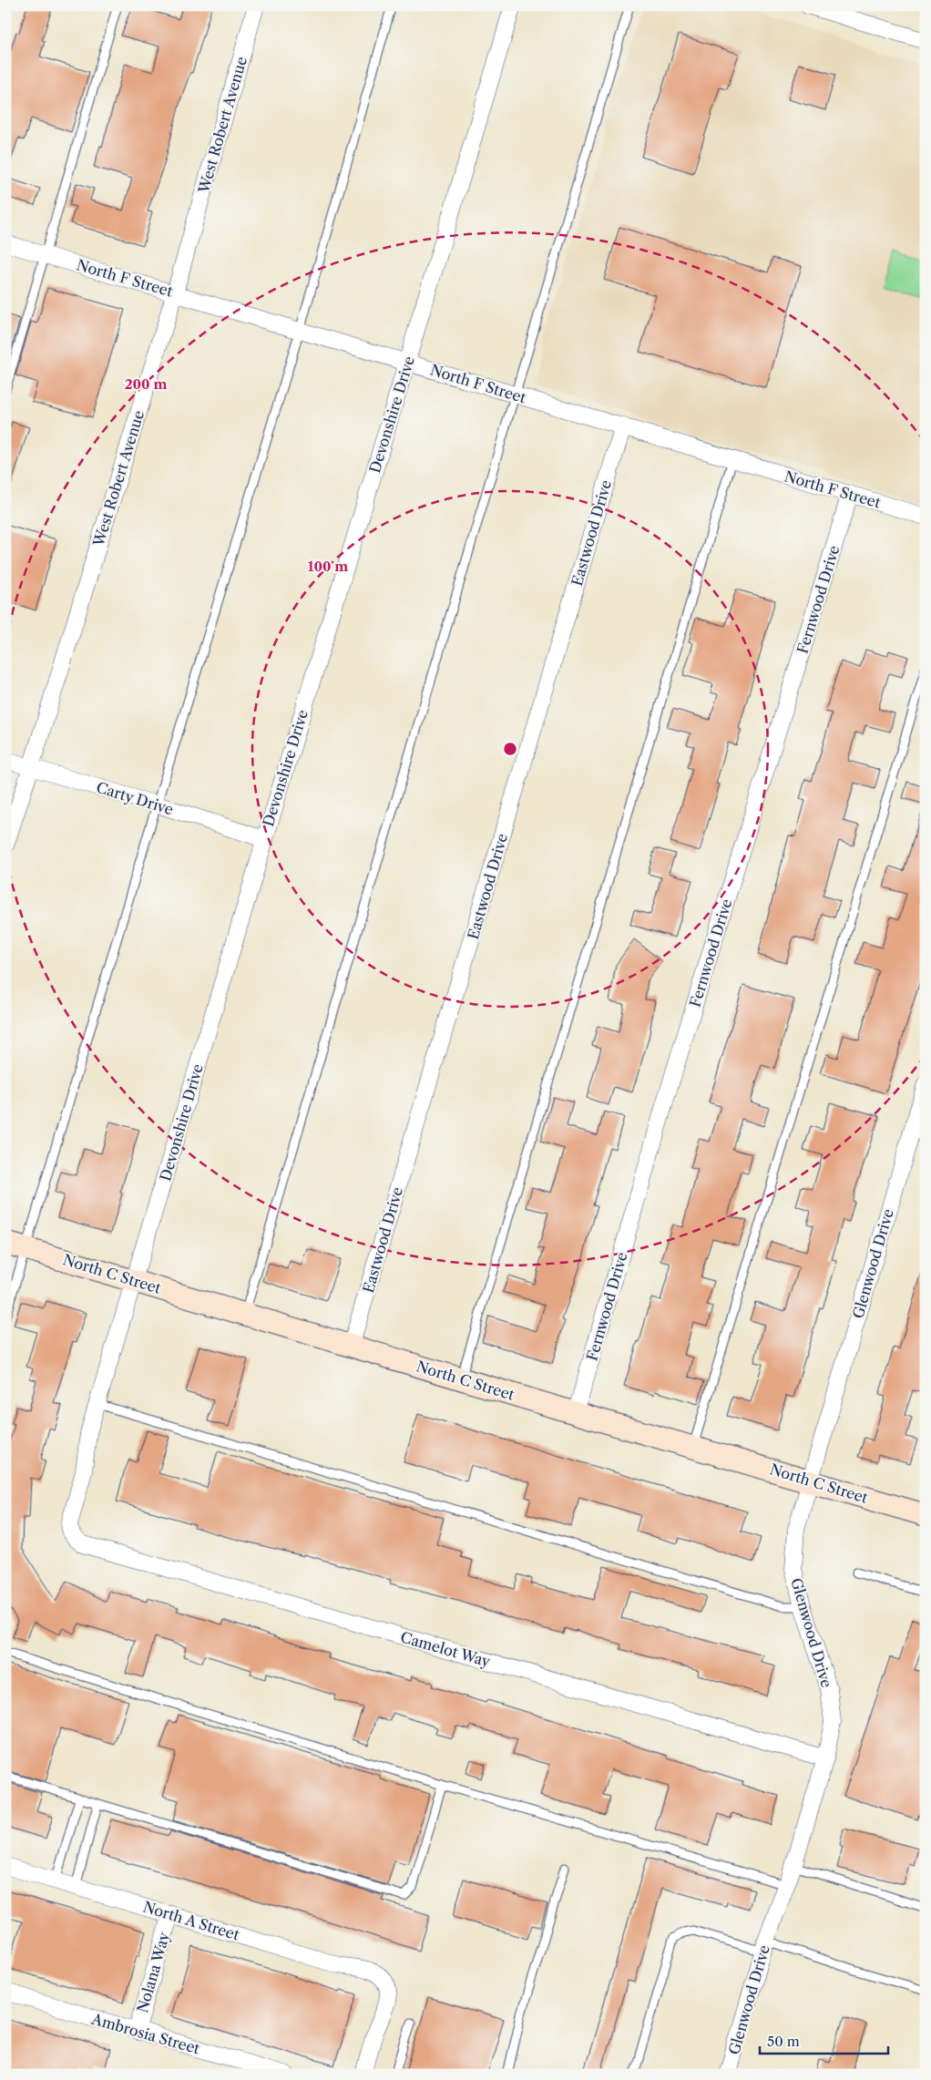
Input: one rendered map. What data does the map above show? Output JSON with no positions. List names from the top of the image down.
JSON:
{
  "streets": {
    "street": [
      "West Robert Avenue",
      "North F Street",
      "Devonshire Drive",
      "Eastwood Drive",
      "Fernwood Drive",
      "Carty Drive",
      "Glenwood Drive",
      "North C Street",
      "Camelot Way",
      "North A Street",
      "Nolana Way",
      "Ambrosia Street"
    ]
  },
  "crossings": [
    ["West Robert Avenue", "North F Street"],
    ["West Robert Avenue", "Carty Drive"],
    ["North F Street", "Devonshire Drive"],
    ["North F Street", "Eastwood Drive"],
    ["North F Street", "Fernwood Drive"],
    ["Devonshire Drive", "Carty Drive"],
    ["Devonshire Drive", "North C Street"],
    ["Devonshire Drive", "Camelot Way"],
    ["Eastwood Drive", "North C Street"],
    ["Fernwood Drive", "North C Street"],
    ["Glenwood Drive", "North C Street"],
    ["Glenwood Drive", "Camelot Way"],
    ["North A Street", "Nolana Way"],
    ["Nolana Way", "Ambrosia Street"]
  ],
  "scale_bar": "50 m",
  "rings": ["200 m", "100 m"]
}
